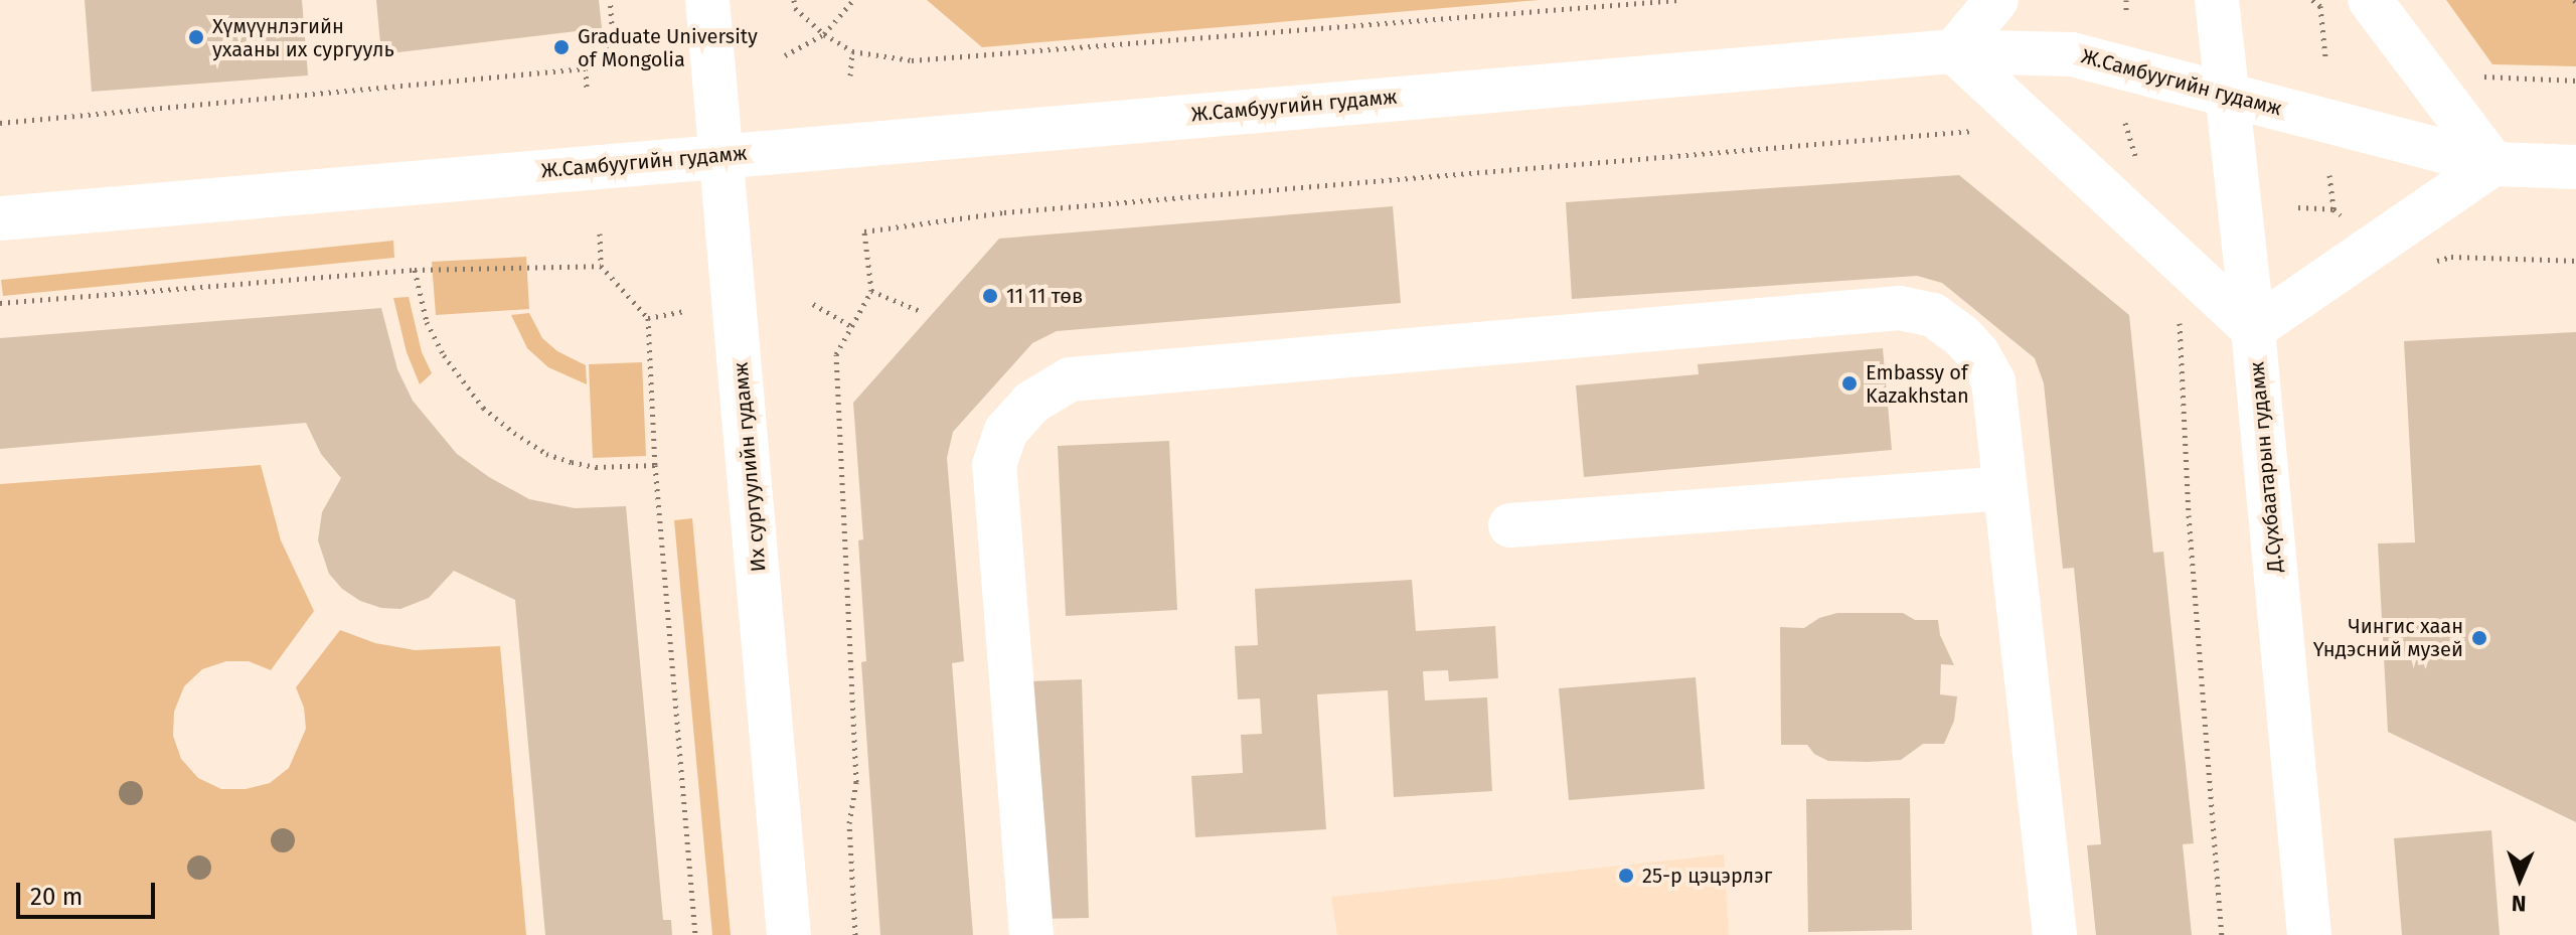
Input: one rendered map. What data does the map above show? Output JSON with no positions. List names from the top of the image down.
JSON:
{
  "streets": {
    "main road": ["Ж.Самбуугийн гудамж", "Их сургуулийн гудамж", "Д.Сүхбаатарын гудамж"]
  },
  "crossings": [
    ["Ж.Самбуугийн гудамж", "Их сургуулийн гудамж"],
    ["Ж.Самбуугийн гудамж", "Д.Сүхбаатарын гудамж"]
  ],
  "places": [
    "Хүмүүнлэгийн ухааны их сургууль",
    "Graduate University of Mongolia",
    "11 11 төв",
    "Embassy of Kazakhstan",
    "Чингис хаан Үндэсний музей",
    "25-р цэцэрлэг"
  ],
  "scale_bar": "20 m",
  "north": "bottom"
}
